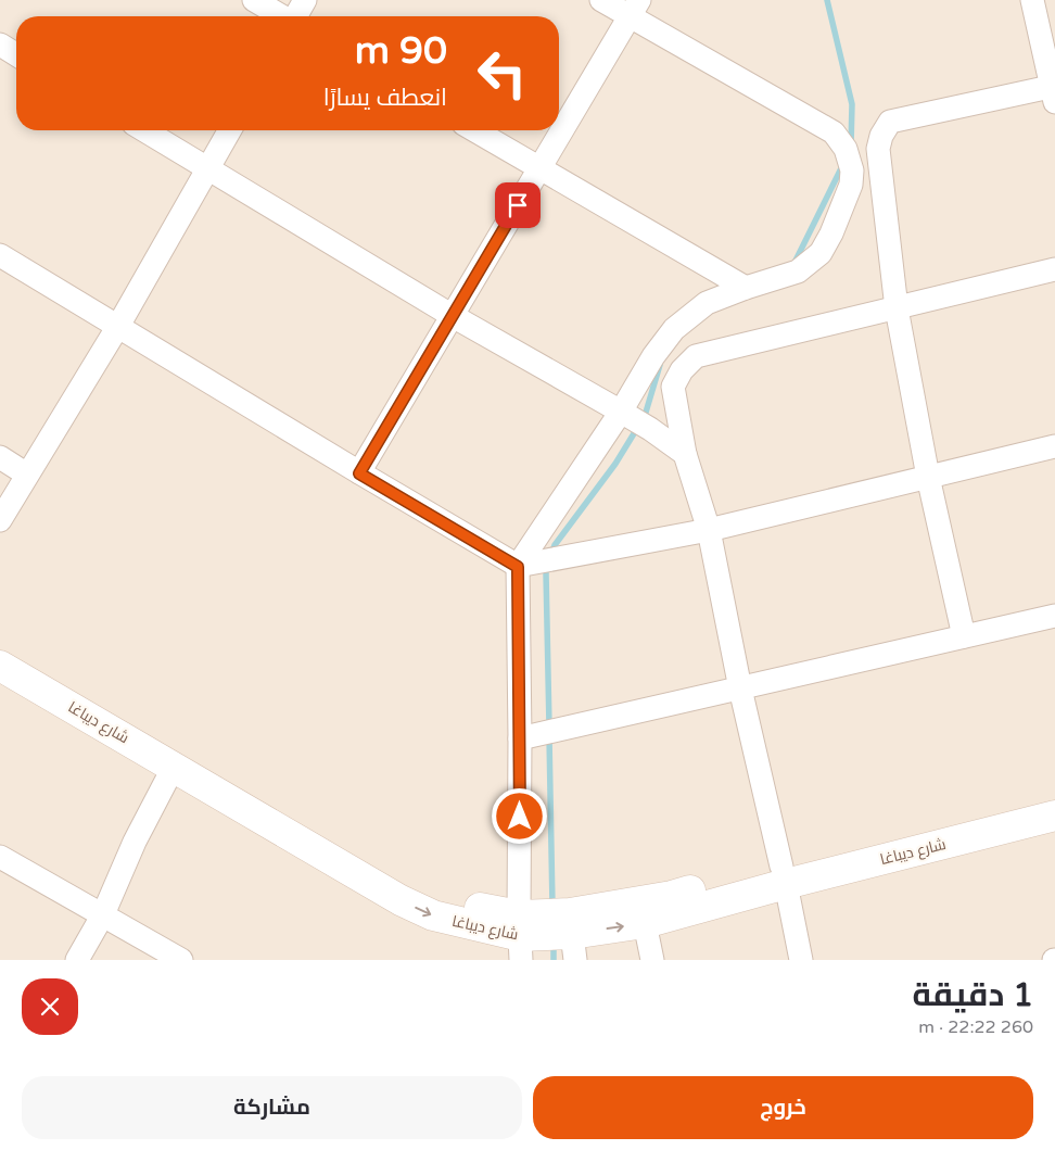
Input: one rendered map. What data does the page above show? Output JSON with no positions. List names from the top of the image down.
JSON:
{
  "streets": {
    "main road": ["شارع ديباغا"]
  },
  "page": {
    "turn": ["90 m", "انعطف يسارًا"],
    "heading": ["1 دقيقة", "260 m · 22:22"],
    "buttons": ["خروج", "مشاركة"]
  }
}
